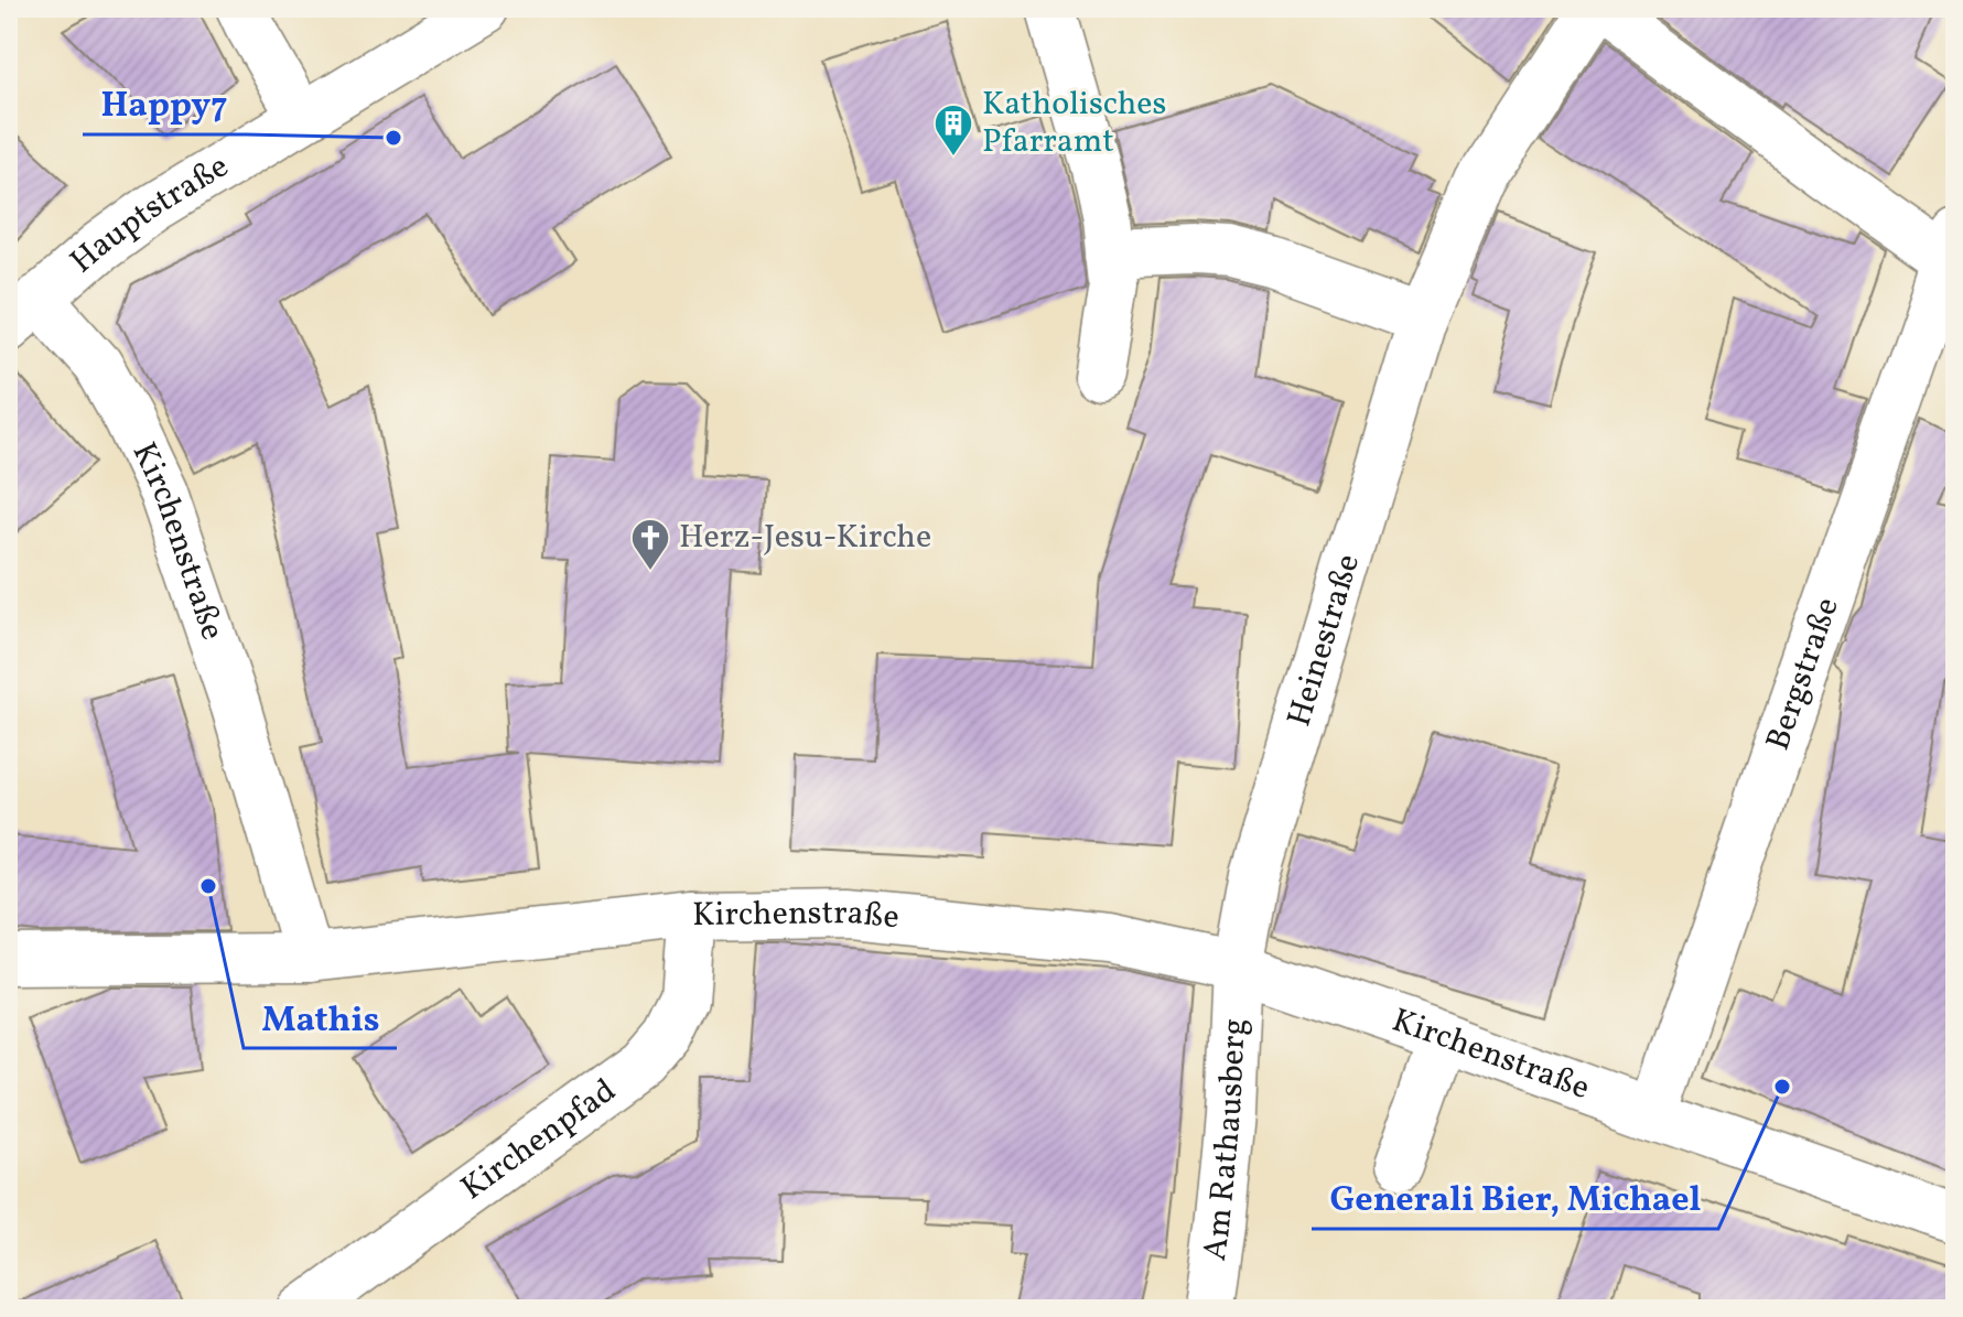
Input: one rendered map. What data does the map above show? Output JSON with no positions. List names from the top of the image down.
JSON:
{
  "streets": {
    "street": [
      "Hauptstraße",
      "Kirchenstraße",
      "Heinestraße",
      "Bergstraße",
      "Am Rathausberg",
      "Kirchenpfad"
    ]
  },
  "crossings": [
    ["Hauptstraße", "Kirchenstraße"],
    ["Kirchenstraße", "Heinestraße"],
    ["Kirchenstraße", "Bergstraße"],
    ["Kirchenstraße", "Am Rathausberg"],
    ["Kirchenstraße", "Kirchenpfad"],
    ["Heinestraße", "Bergstraße"],
    ["Heinestraße", "Am Rathausberg"]
  ],
  "places": {
    "other": ["Happy7", "Mathis", "Generali Bier, Michael"],
    "building": ["Katholisches Pfarramt"],
    "church": ["Herz-Jesu-Kirche"]
  }
}
